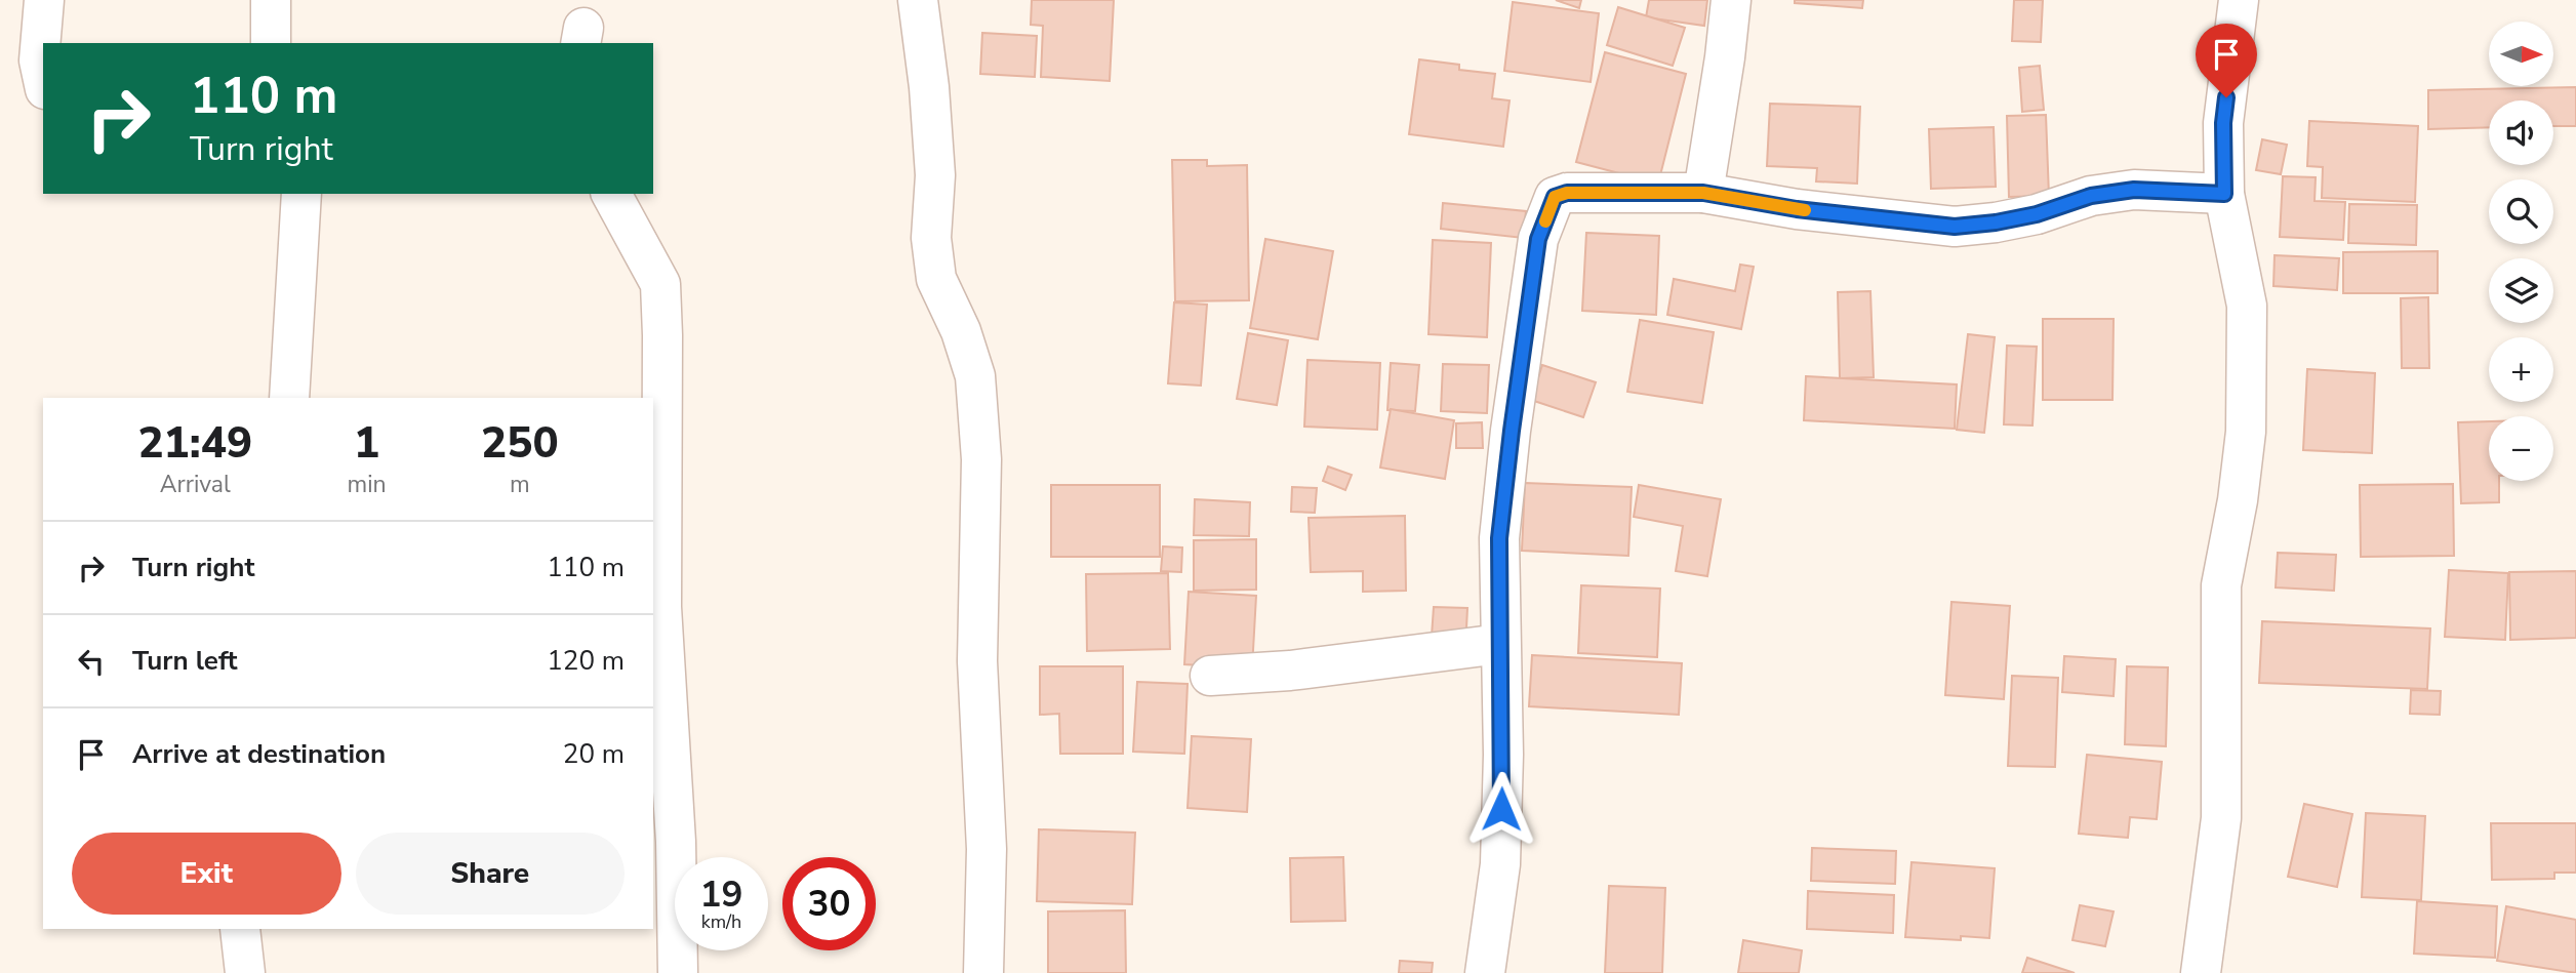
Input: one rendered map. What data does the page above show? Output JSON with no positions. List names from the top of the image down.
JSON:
{
  "north": "right",
  "page": {
    "map_buttons": ["+", "−"],
    "turn": ["110 m", "Turn right"],
    "eta": [
      "21:49",
      "Arrival",
      "1",
      "min",
      "250",
      "m"
    ],
    "list": [
      {
        "name": "Turn right",
        "value": "110 m"
      },
      {
        "name": "Turn left",
        "value": "120 m"
      },
      {
        "name": "Arrive at destination",
        "value": "20 m"
      }
    ],
    "buttons": ["Exit", "Share"],
    "speed": "19 km/h",
    "limit": "30"
  }
}
